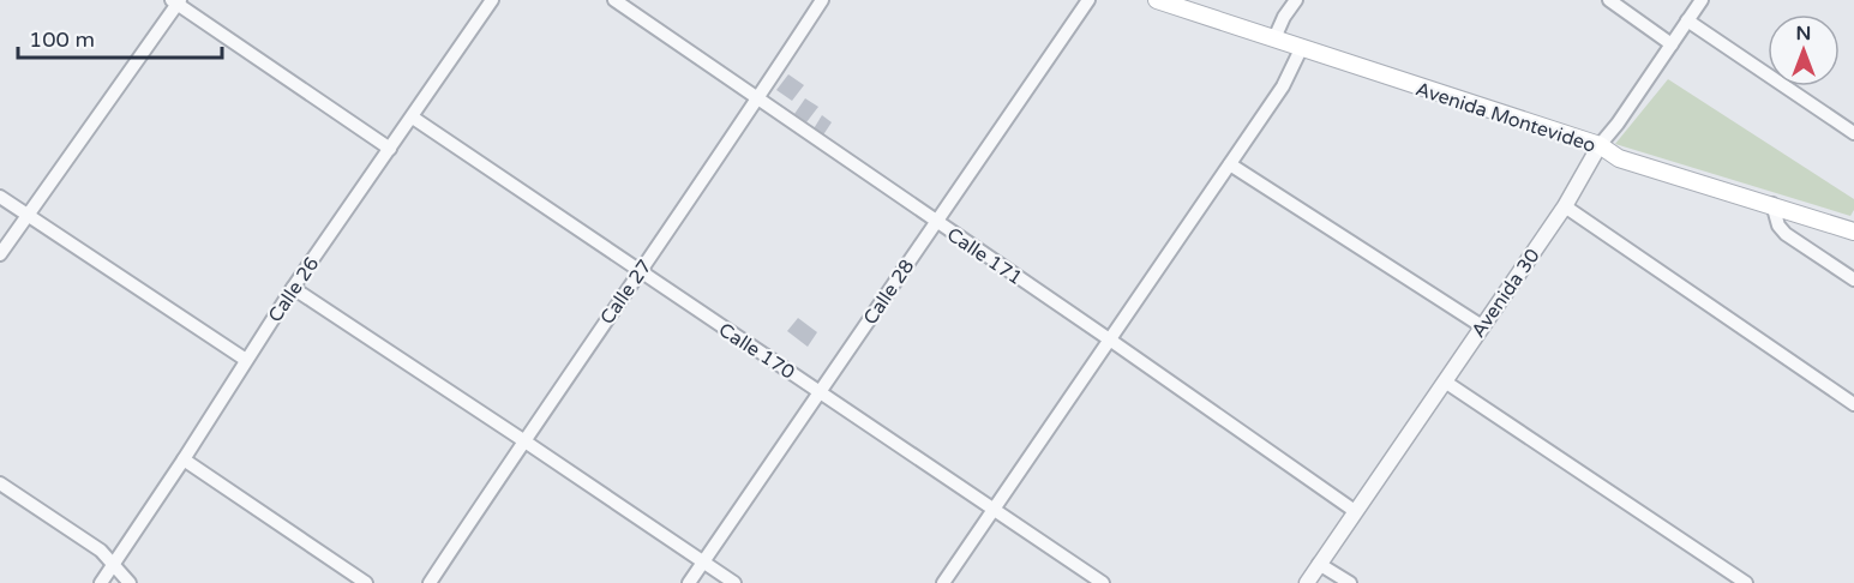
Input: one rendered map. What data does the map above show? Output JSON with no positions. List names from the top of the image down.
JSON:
{
  "streets": {
    "main road": ["Avenida Montevideo"],
    "street": [
      "Calle 171",
      "Calle 26",
      "Calle 27",
      "Calle 28",
      "Avenida 30",
      "Calle 170"
    ]
  },
  "crossings": [
    ["Avenida Montevideo", "Avenida 30"],
    ["Calle 171", "Calle 27"],
    ["Calle 171", "Calle 28"],
    ["Calle 171", "Avenida 30"],
    ["Calle 26", "Calle 170"],
    ["Calle 27", "Calle 170"],
    ["Calle 28", "Calle 170"]
  ],
  "scale_bar": "100 m",
  "north": "top"
}
